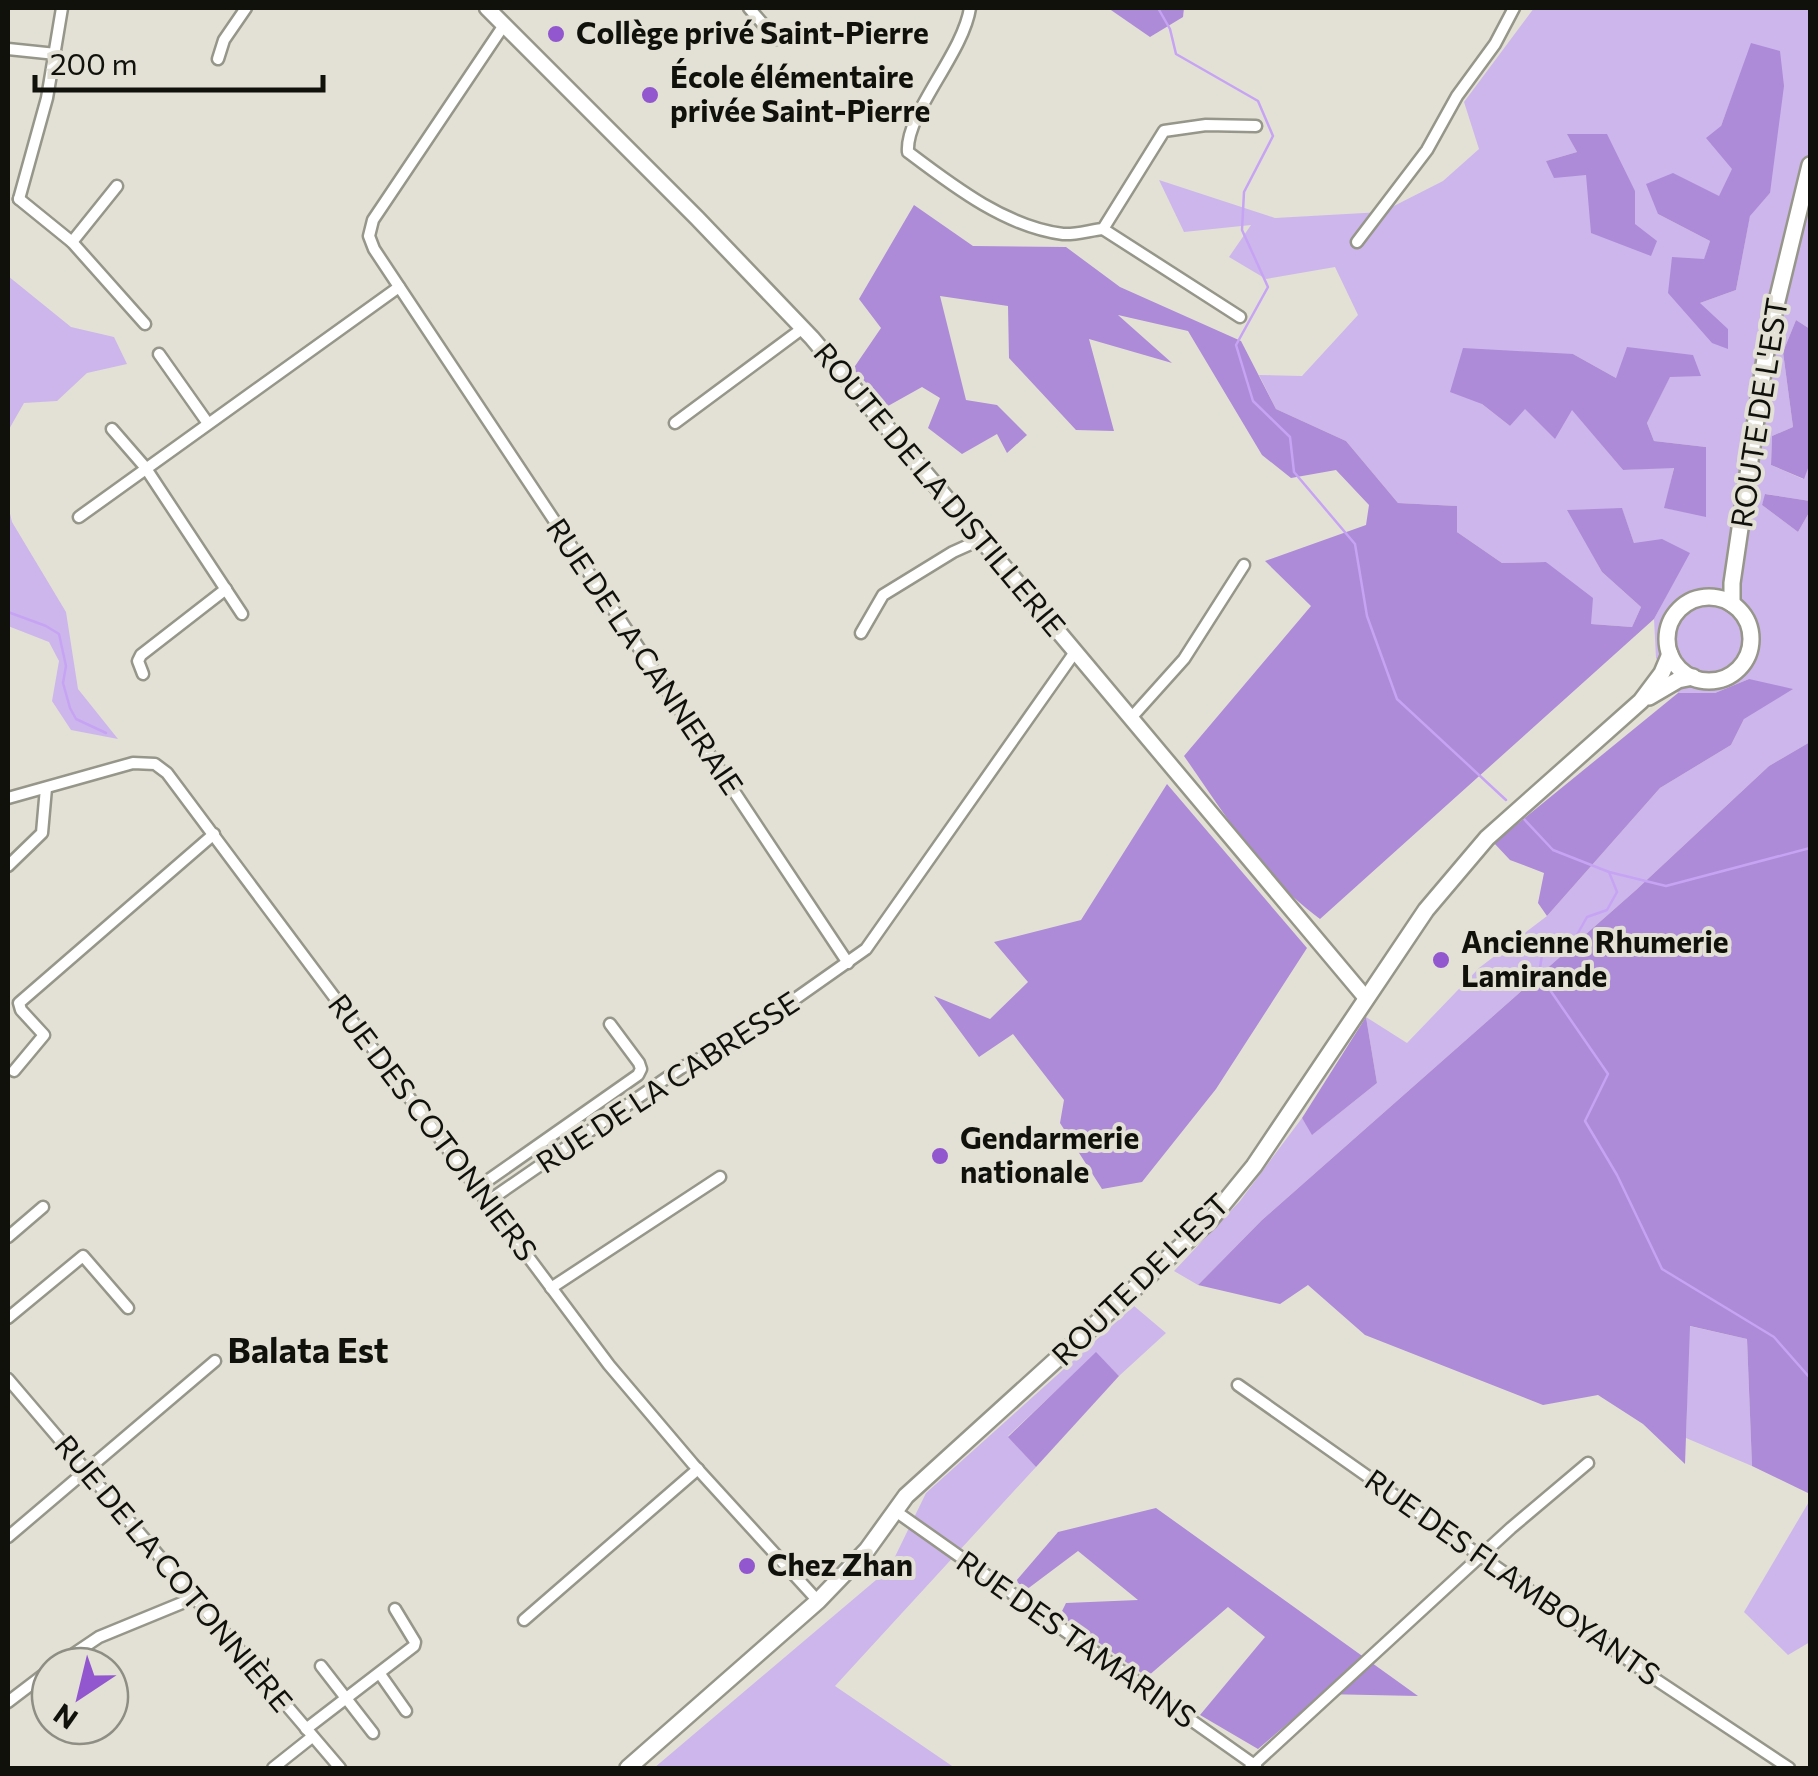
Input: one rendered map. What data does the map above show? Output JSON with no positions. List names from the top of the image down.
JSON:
{
  "streets": {
    "main road": ["ROUTE DE L'EST"],
    "street": [
      "ROUTE DE LA DISTILLERIE",
      "RUE DE LA CANNERAIE",
      "RUE DE LA CABRESSE",
      "RUE DES COTONNIERS",
      "RUE DE LA COTONNIÈRE",
      "RUE DES FLAMBOYANTS",
      "RUE DES TAMARINS"
    ]
  },
  "crossings": [
    ["ROUTE DE L'EST", "ROUTE DE LA DISTILLERIE"],
    ["ROUTE DE L'EST", "RUE DES COTONNIERS"],
    ["ROUTE DE L'EST", "RUE DES TAMARINS"],
    ["ROUTE DE LA DISTILLERIE", "RUE DE LA CANNERAIE"],
    ["RUE DE LA CANNERAIE", "RUE DE LA CABRESSE"],
    ["RUE DE LA CABRESSE", "RUE DES COTONNIERS"]
  ],
  "districts": ["Balata Est"],
  "places": [
    "Collège privé Saint-Pierre",
    "École élémentaire privée Saint-Pierre",
    "Ancienne Rhumerie Lamirande",
    "Gendarmerie nationale",
    "Chez Zhan"
  ],
  "scale_bar": "200 m",
  "north": "bottom left"
}
